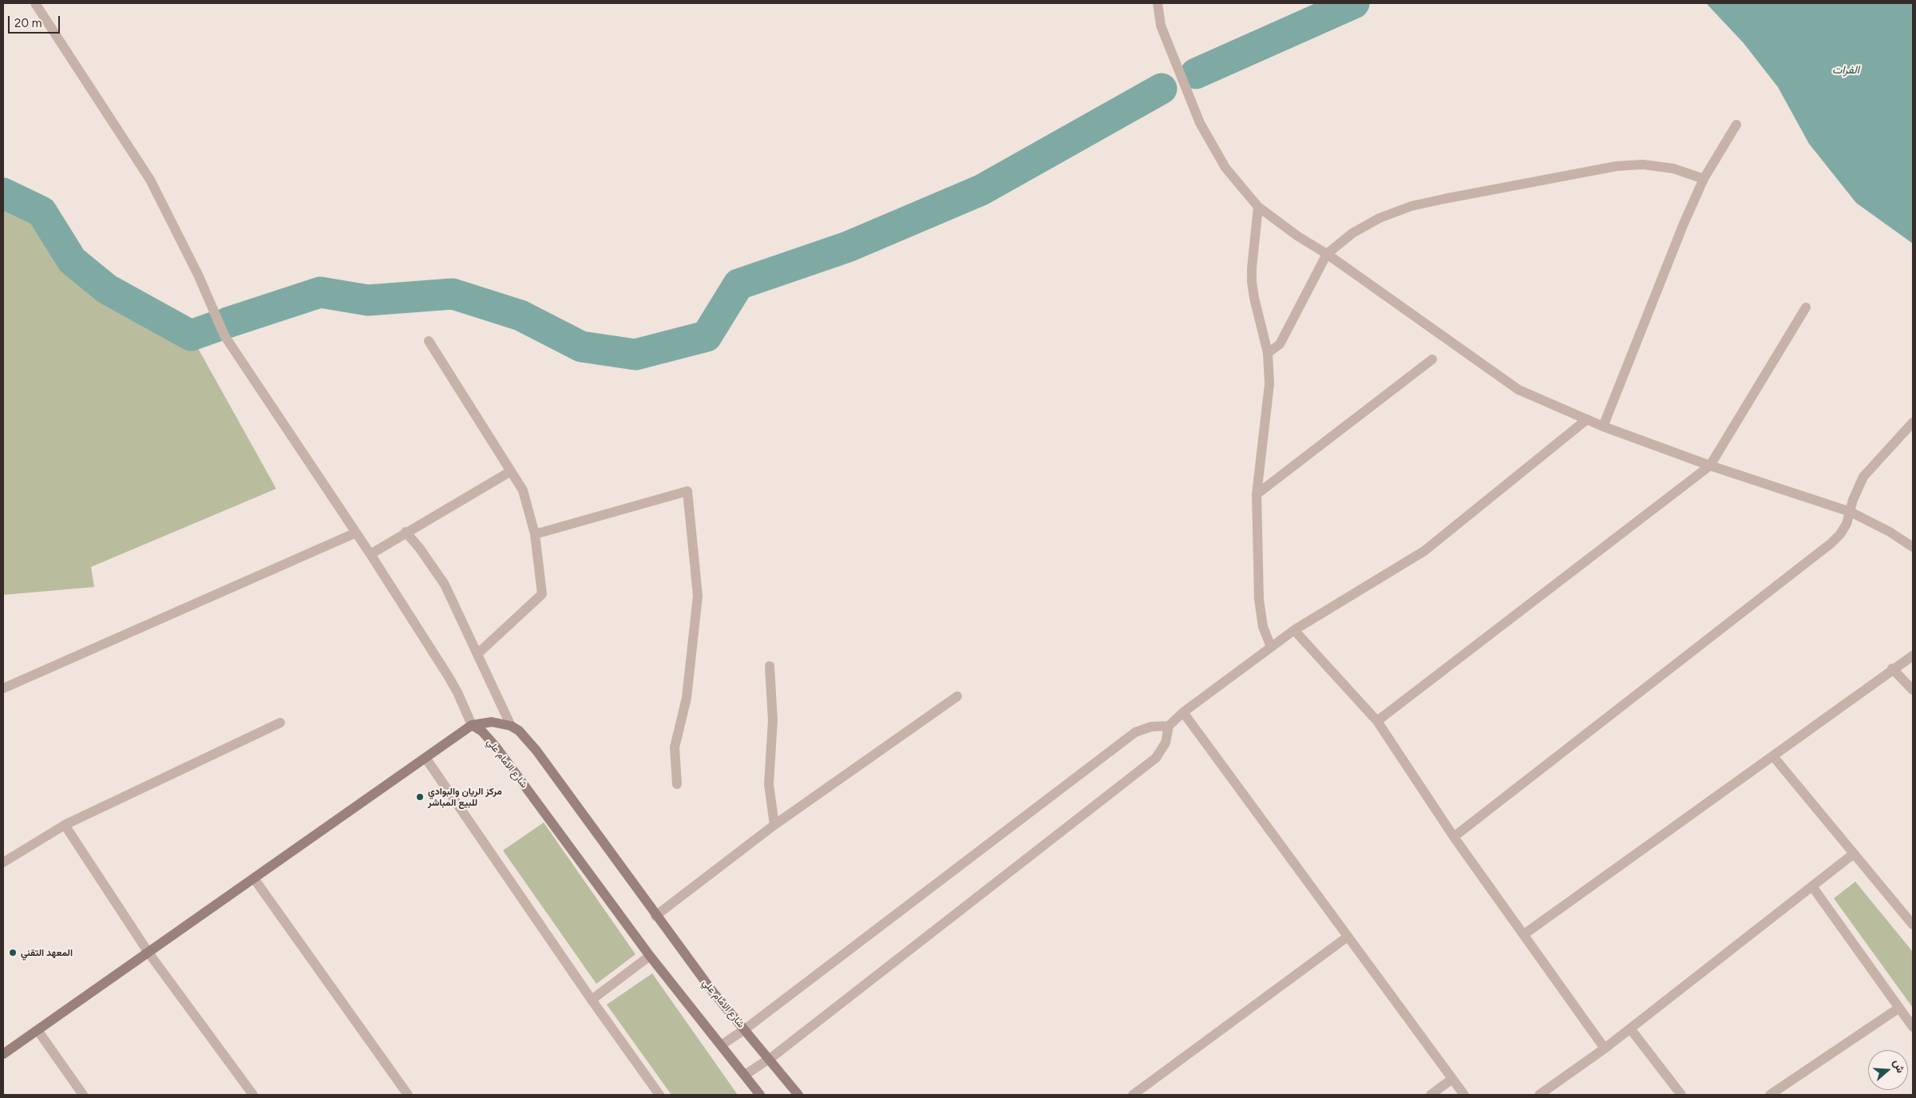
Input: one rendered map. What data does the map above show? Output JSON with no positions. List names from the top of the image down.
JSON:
{
  "streets": {
    "street": ["شارع الامام علي"]
  },
  "water": ["الفرات"],
  "places": ["مركز الريان والبوادي للبيع المباشر", "المعهد التقني"],
  "scale_bar": "20 m",
  "north": "right"
}
